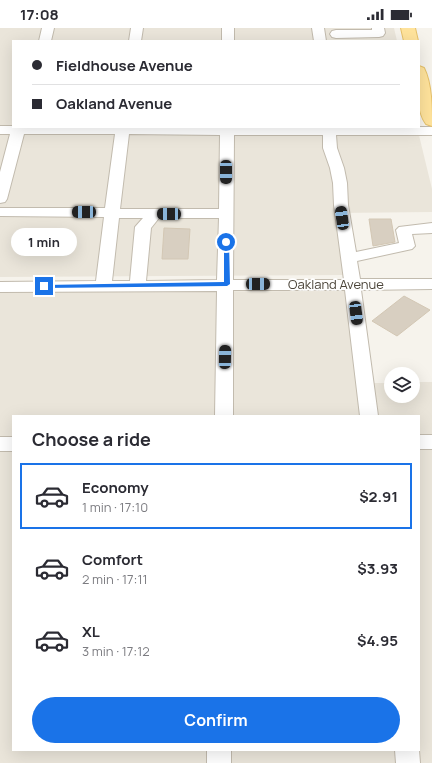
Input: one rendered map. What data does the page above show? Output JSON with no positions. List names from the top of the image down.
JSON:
{
  "streets": {
    "street": ["Oakland Avenue"]
  },
  "page": {
    "status": "17:08",
    "banner": ["Fieldhouse Avenue", "Oakland Avenue"],
    "bubble": "1 min",
    "heading": "Choose a ride",
    "list": [
      {
        "name": "Economy",
        "note": "1 min · 17:10",
        "value": "$2.91"
      },
      {
        "name": "Comfort",
        "note": "2 min · 17:11",
        "value": "$3.93"
      },
      {
        "name": "XL",
        "note": "3 min · 17:12",
        "value": "$4.95"
      }
    ],
    "buttons": "Confirm"
  }
}
